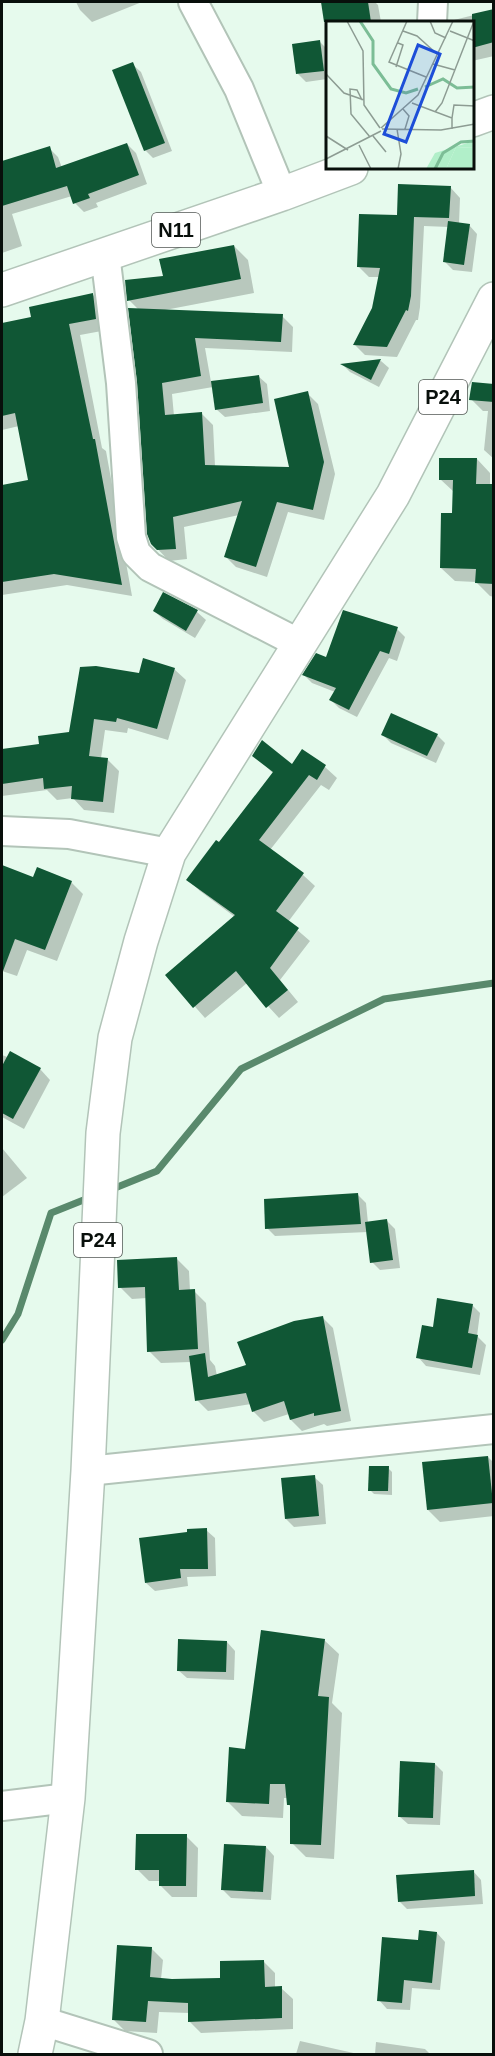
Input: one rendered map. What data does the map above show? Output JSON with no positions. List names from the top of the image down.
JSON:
{
  "streets": {
    "main road": ["N11", "P24"]
  }
}
